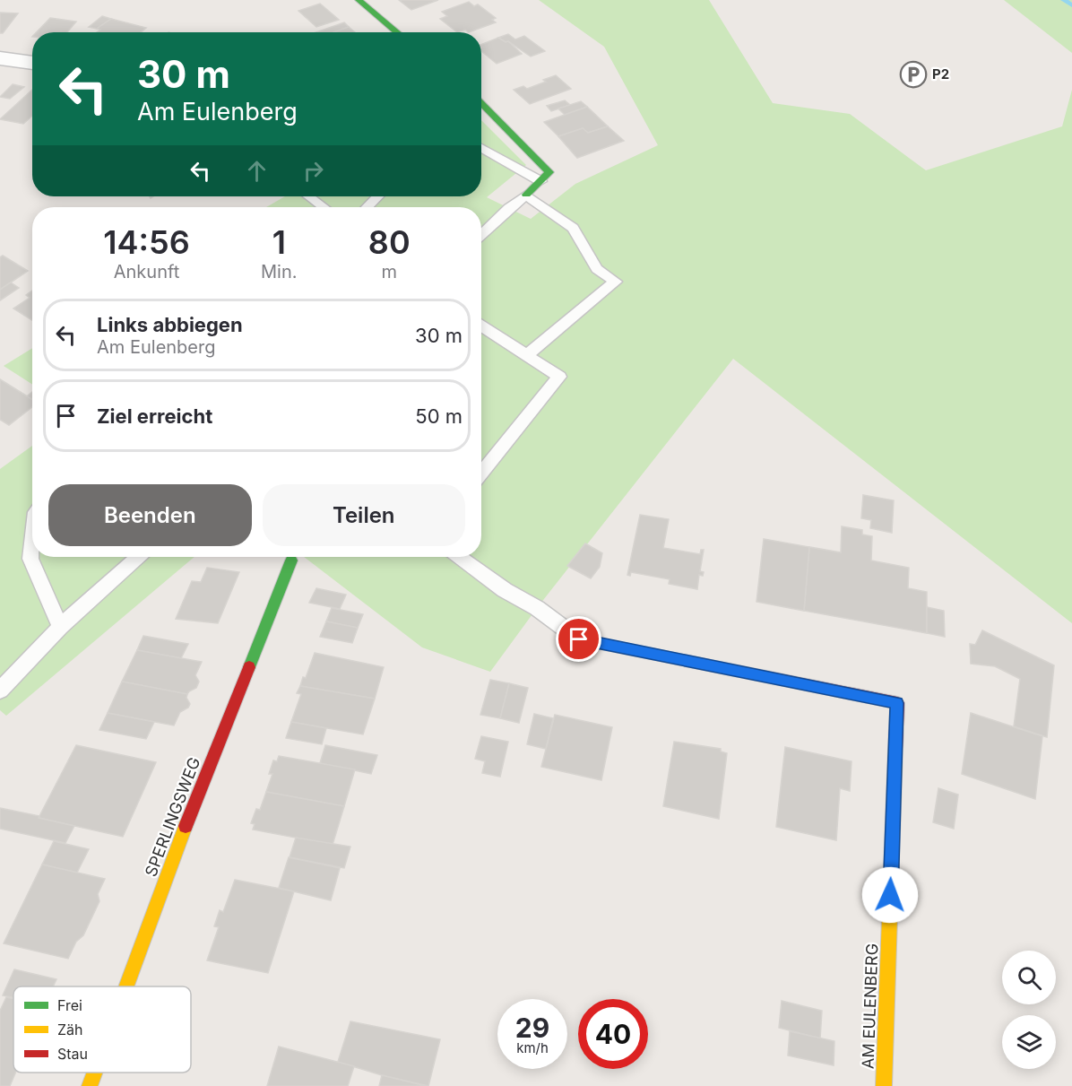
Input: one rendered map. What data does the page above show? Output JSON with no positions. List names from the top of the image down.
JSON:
{
  "streets": {
    "street": ["SPERLINGSWEG", "AM EULENBERG"]
  },
  "places": {
    "parking": ["P2"]
  },
  "legend": ["Frei", "Zäh", "Stau"],
  "page": {
    "turn": ["30 m", "Am Eulenberg"],
    "eta": [
      "14:56",
      "Ankunft",
      "1",
      "Min.",
      "80",
      "m"
    ],
    "list": [
      {
        "name": "Links abbiegen",
        "note": "Am Eulenberg",
        "value": "30 m"
      },
      {
        "name": "Ziel erreicht",
        "value": "50 m"
      }
    ],
    "buttons": ["Beenden", "Teilen"],
    "speed": "29 km/h",
    "limit": "40"
  }
}
